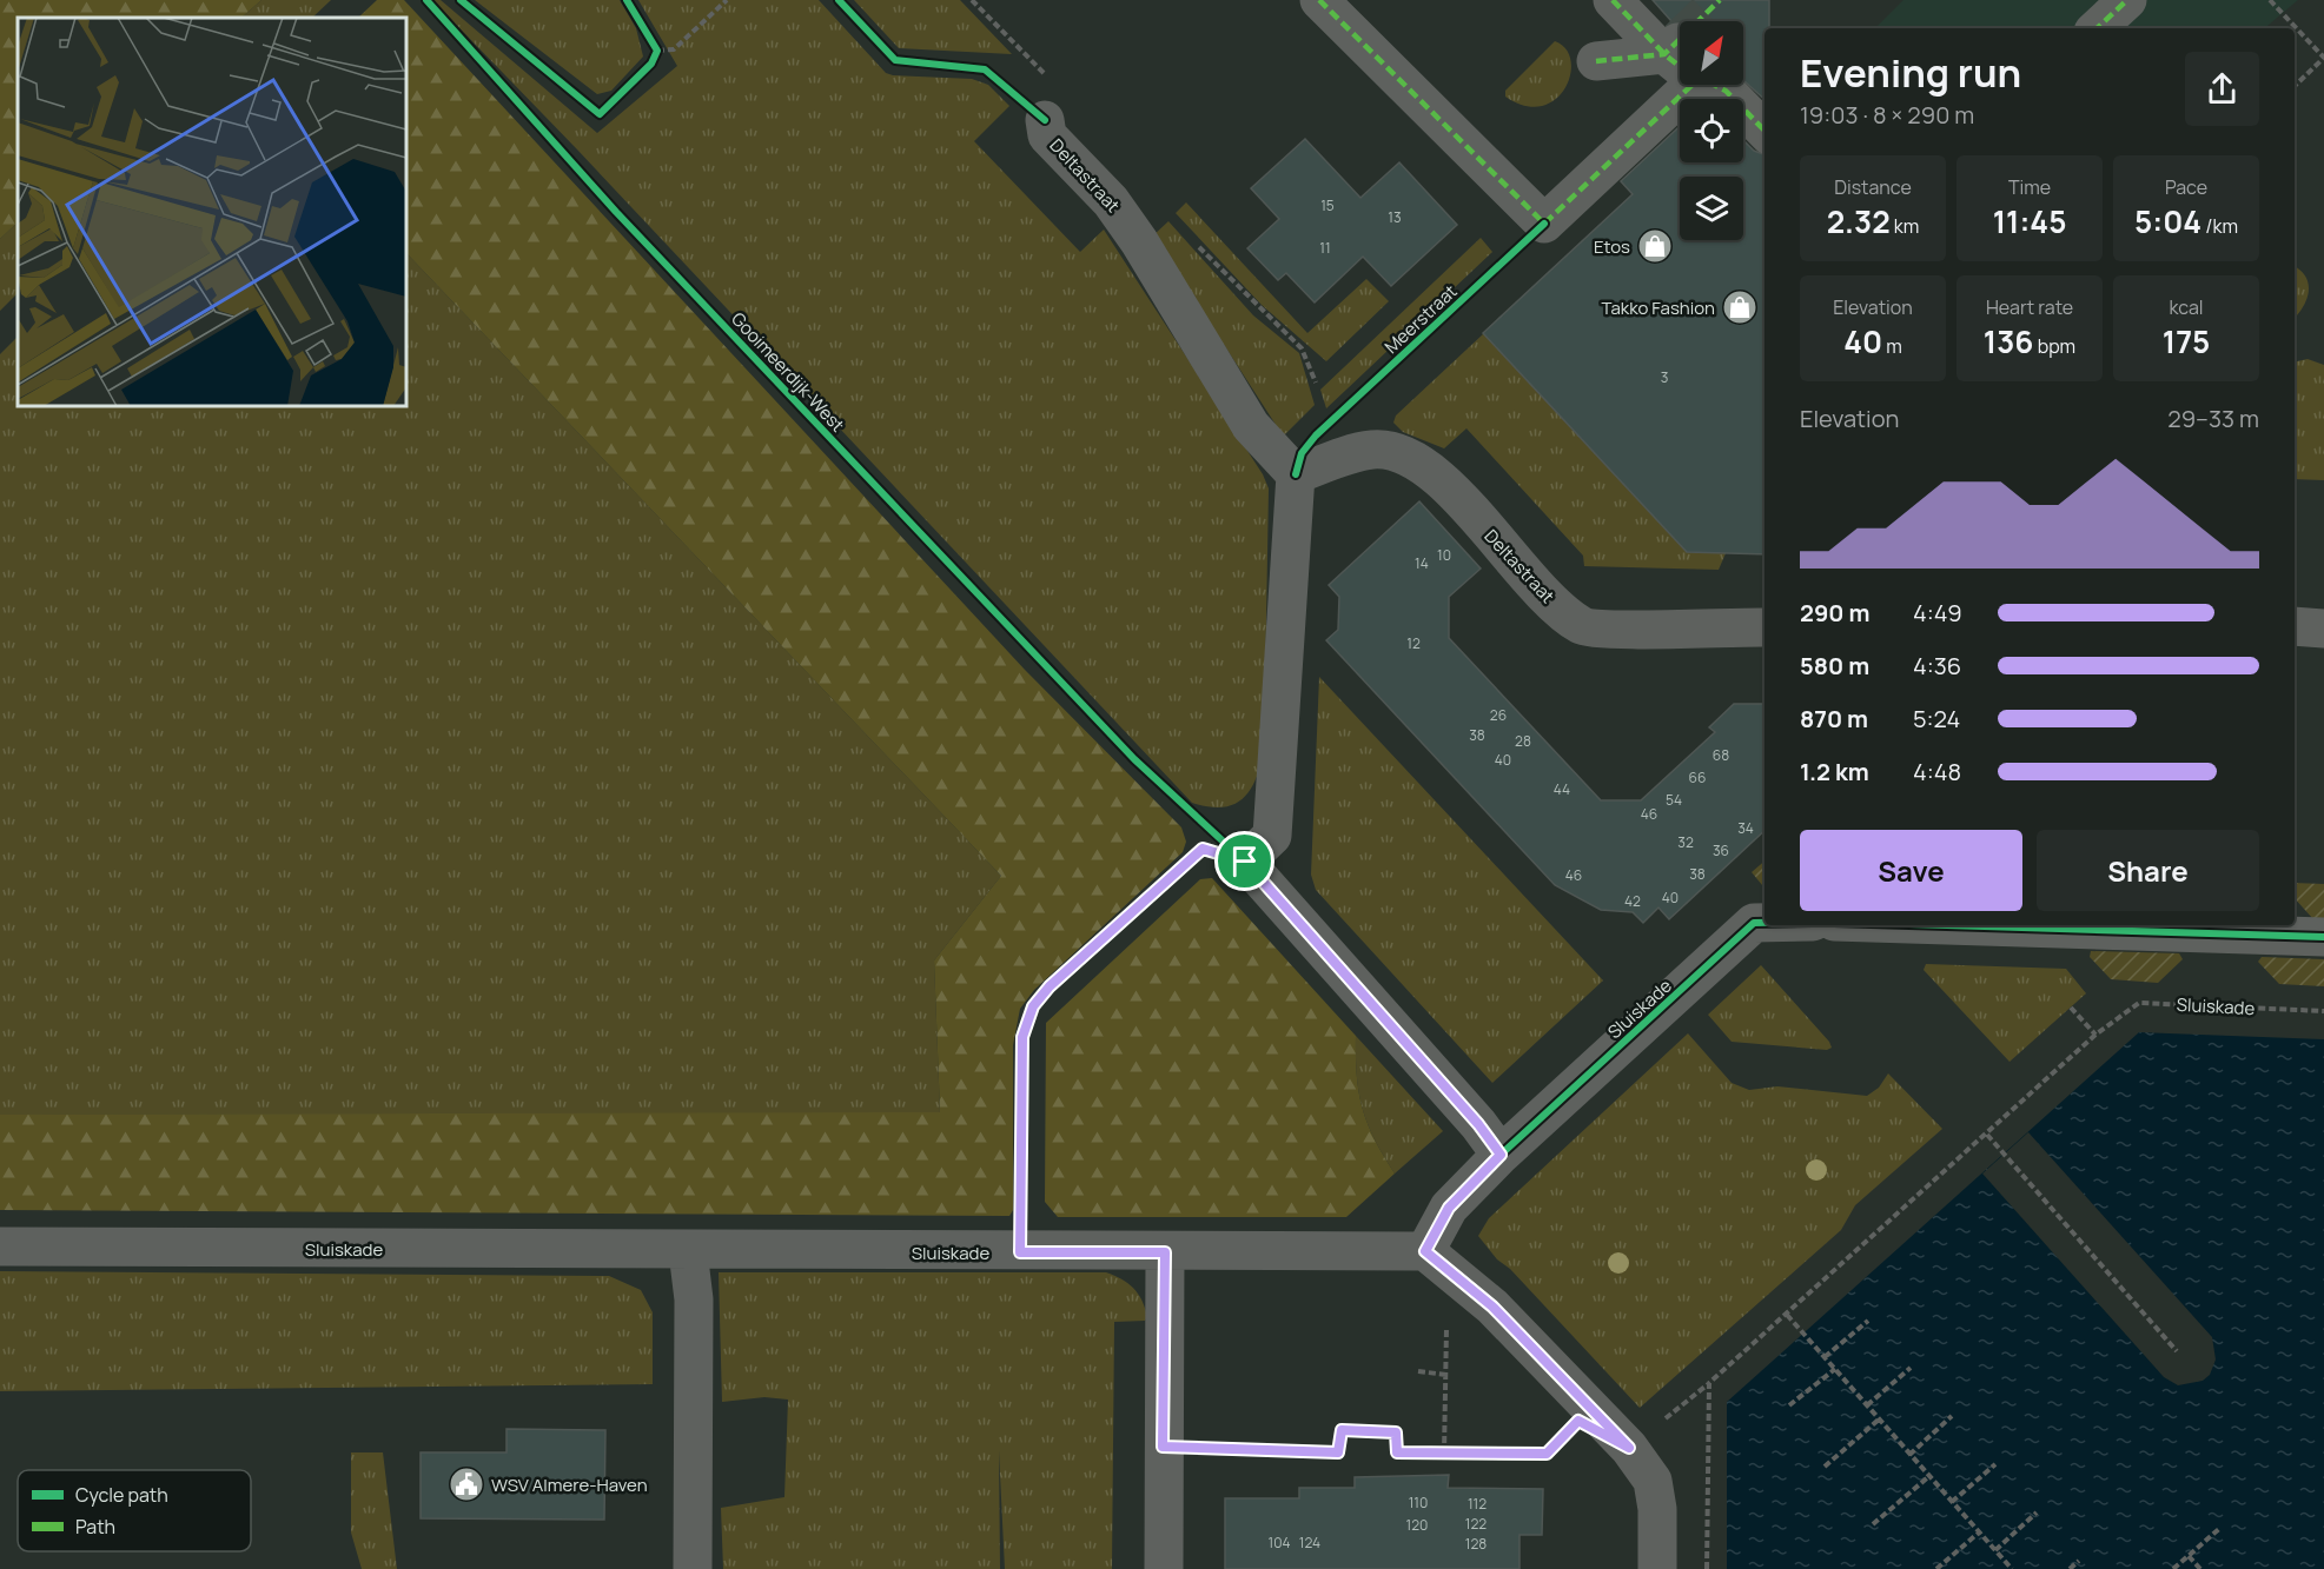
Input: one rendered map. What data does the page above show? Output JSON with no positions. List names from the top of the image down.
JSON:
{
  "streets": {
    "street": ["Deltastraat", "Sluiskade"],
    "cycle path": ["Meerstraat", "Gooimeerdijk-West"]
  },
  "places": {
    "shop": ["Etos", "Takko Fashion"],
    "public building": ["WSV Almere-Haven"]
  },
  "house_numbers": [
    "15",
    "13",
    "11",
    "3",
    "10",
    "14",
    "12",
    "26",
    "38",
    "28",
    "68",
    "40",
    "66",
    "44",
    "54",
    "46",
    "34",
    "32",
    "36",
    "38",
    "46",
    "40",
    "42",
    "110",
    "112",
    "122",
    "120",
    "104",
    "124",
    "128"
  ],
  "legend": ["Cycle path", "Path"],
  "north": "top right",
  "page": {
    "heading": ["Evening run", "19:03 · 8 × 290 m"],
    "stats": [
      ["Distance", "2.32 km"],
      ["Time", "11:45"],
      ["Pace", "5:04 /km"],
      ["Elevation", "40 m"],
      ["Heart rate", "136 bpm"],
      ["kcal", "175"]
    ],
    "chart": ["Elevation", "29–33 m"],
    "list": [
      {
        "name": "290 m",
        "note": "4:49"
      },
      {
        "name": "580 m",
        "note": "4:36"
      },
      {
        "name": "870 m",
        "note": "5:24"
      },
      {
        "name": "1.2 km",
        "note": "4:48"
      }
    ],
    "buttons": ["Save", "Share"]
  }
}
